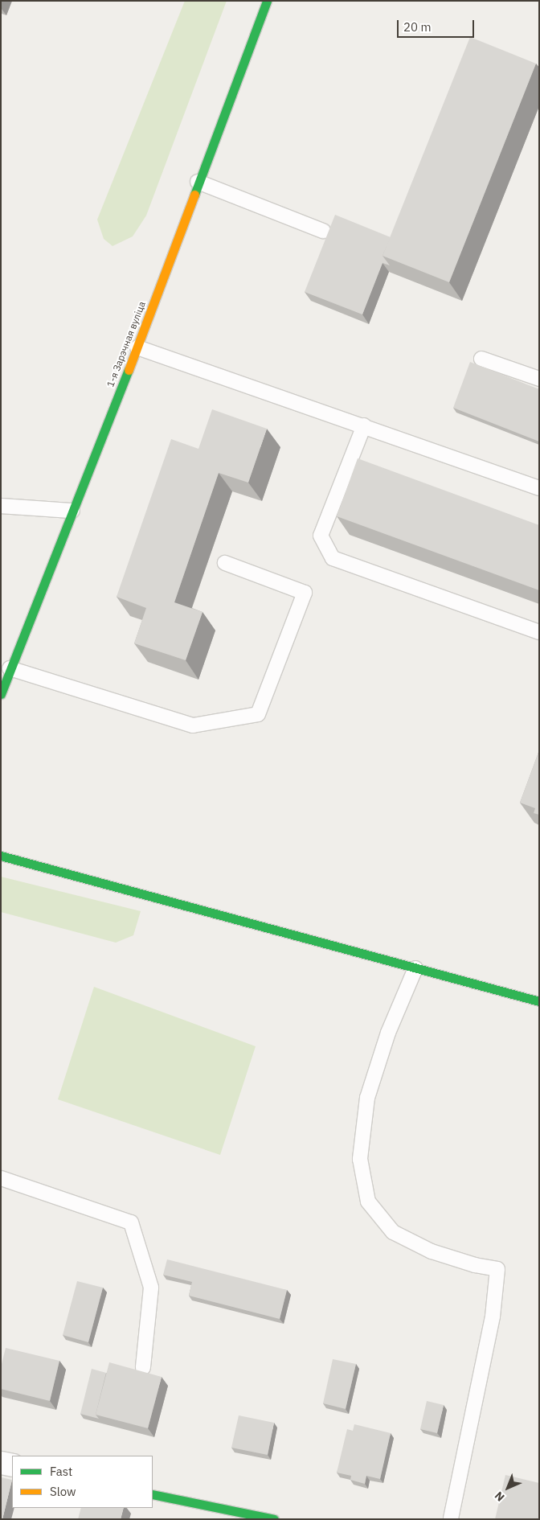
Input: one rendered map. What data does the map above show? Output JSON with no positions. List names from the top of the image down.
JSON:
{
  "streets": {
    "street": ["1-я Зарэчная вуліца"]
  },
  "legend": ["Fast", "Slow"],
  "scale_bar": "20 m",
  "north": "bottom left"
}
